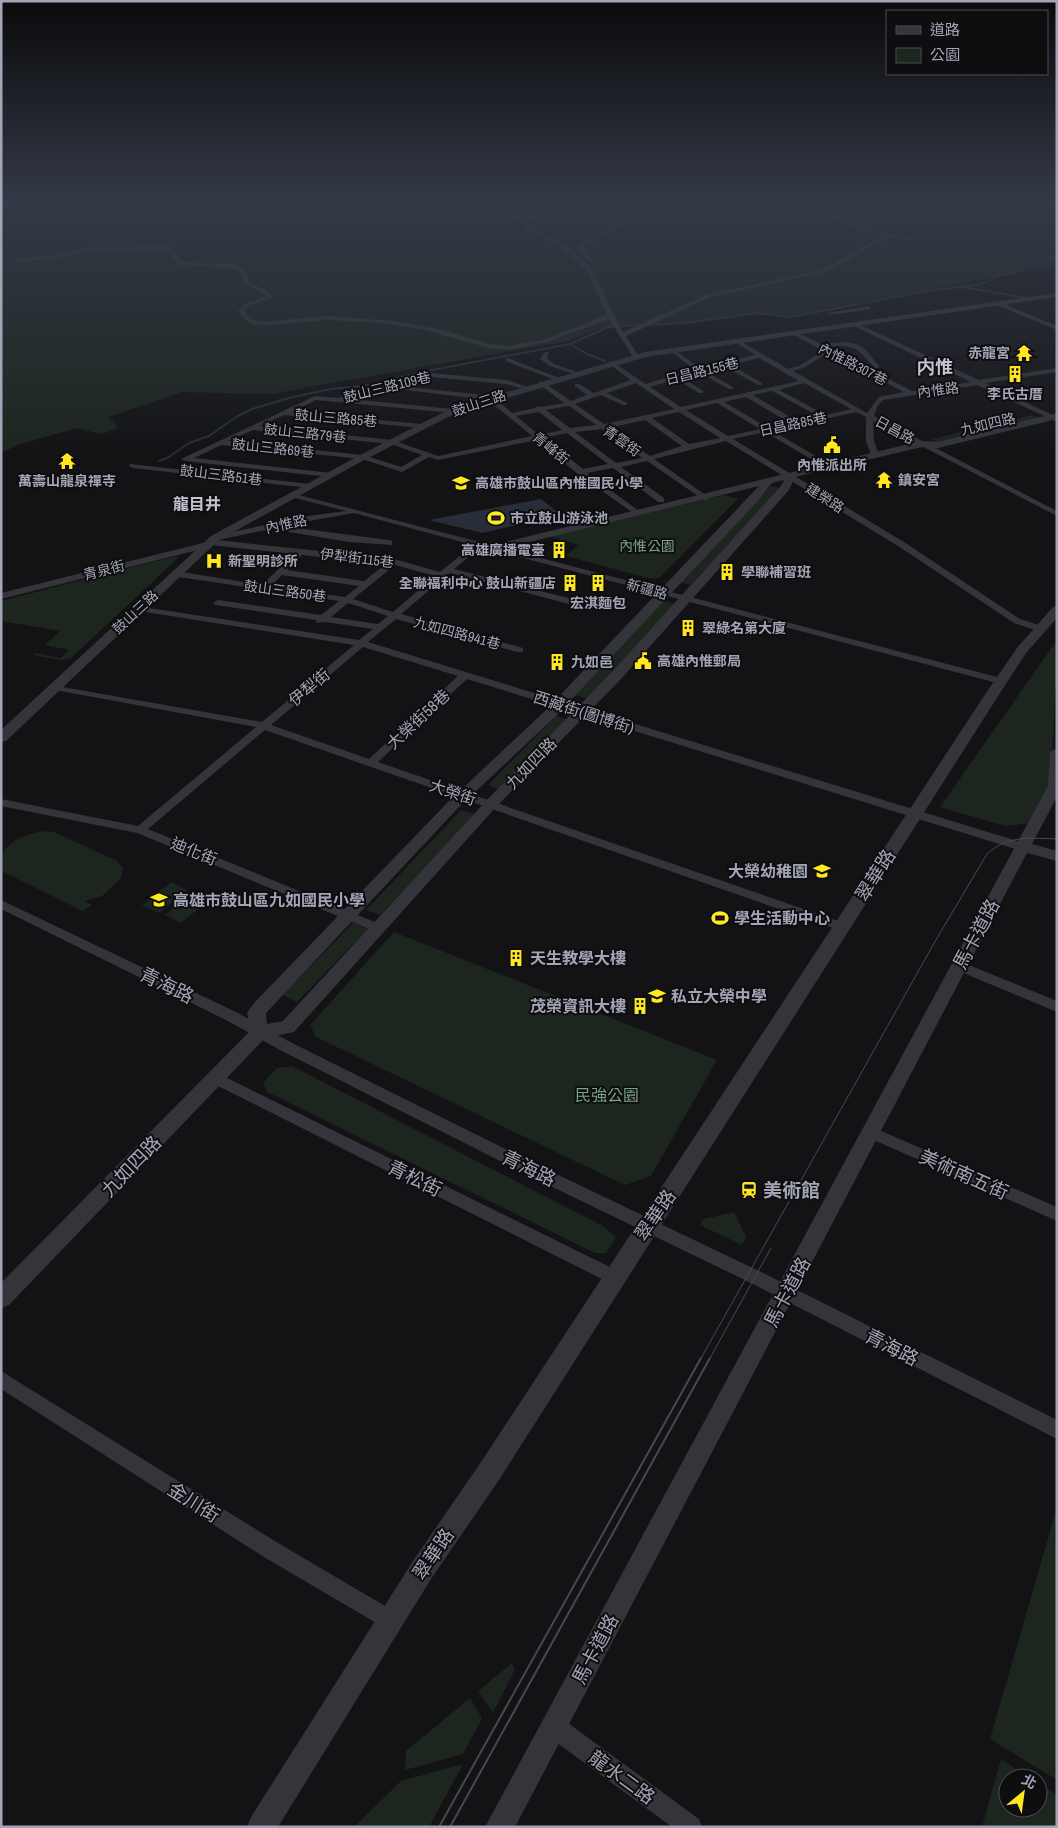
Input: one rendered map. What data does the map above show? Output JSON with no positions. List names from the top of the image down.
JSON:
{
  "streets": {
    "street": [
      "內惟路307巷",
      "日昌路155巷",
      "鼓山三路109巷",
      "內惟路",
      "鼓山三路",
      "鼓山三路85巷",
      "日昌路85巷",
      "九如四路",
      "日昌路",
      "鼓山三路79巷",
      "青雲街",
      "鼓山三路69巷",
      "青峰街",
      "鼓山三路51巷",
      "建榮路",
      "伊犁街115巷",
      "青泉街",
      "新疆路",
      "鼓山三路50巷",
      "九如四路941巷",
      "伊犁街",
      "西藏街(圖博街)",
      "大榮街58巷",
      "大榮街",
      "迪化街",
      "翠華路",
      "馬卡道路",
      "青海路",
      "美術南五街",
      "青松街",
      "金川街",
      "龍水二路"
    ]
  },
  "crossings": [
    ["內惟路307巷", "內惟路"],
    ["內惟路307巷", "鼓山三路"],
    ["日昌路155巷", "日昌路"],
    ["日昌路155巷", "建榮路"],
    ["鼓山三路109巷", "鼓山三路"],
    ["內惟路", "鼓山三路"],
    ["內惟路", "日昌路"],
    ["內惟路", "伊犁街115巷"],
    ["內惟路", "青泉街"],
    ["內惟路", "新疆路"],
    ["鼓山三路", "鼓山三路85巷"],
    ["鼓山三路", "日昌路"],
    ["鼓山三路", "鼓山三路79巷"],
    ["鼓山三路", "青雲街"],
    ["鼓山三路", "鼓山三路69巷"],
    ["鼓山三路", "青峰街"],
    ["鼓山三路", "鼓山三路51巷"],
    ["鼓山三路", "建榮路"],
    ["鼓山三路", "伊犁街115巷"],
    ["鼓山三路", "青泉街"],
    ["鼓山三路", "新疆路"],
    ["鼓山三路", "鼓山三路50巷"],
    ["鼓山三路", "西藏街(圖博街)"],
    ["鼓山三路", "大榮街"],
    ["鼓山三路85巷", "鼓山三路79巷"],
    ["日昌路85巷", "日昌路"],
    ["日昌路85巷", "青雲街"],
    ["日昌路85巷", "青峰街"],
    ["日昌路85巷", "建榮路"],
    ["九如四路", "日昌路"],
    ["九如四路", "青雲街"],
    ["九如四路", "青峰街"],
    ["九如四路", "建榮路"],
    ["九如四路", "新疆路"],
    ["九如四路", "伊犁街"],
    ["九如四路", "西藏街(圖博街)"],
    ["九如四路", "大榮街"],
    ["九如四路", "迪化街"],
    ["九如四路", "青海路"],
    ["九如四路", "青松街"],
    ["鼓山三路79巷", "鼓山三路69巷"],
    ["建榮路", "翠華路"],
    ["伊犁街115巷", "青泉街"],
    ["伊犁街115巷", "伊犁街"],
    ["新疆路", "伊犁街"],
    ["新疆路", "翠華路"],
    ["鼓山三路50巷", "九如四路941巷"],
    ["鼓山三路50巷", "伊犁街"],
    ["九如四路941巷", "伊犁街"],
    ["伊犁街", "西藏街(圖博街)"],
    ["伊犁街", "大榮街"],
    ["伊犁街", "迪化街"],
    ["西藏街(圖博街)", "大榮街58巷"],
    ["西藏街(圖博街)", "翠華路"],
    ["西藏街(圖博街)", "馬卡道路"],
    ["大榮街58巷", "大榮街"],
    ["大榮街", "翠華路"],
    ["翠華路", "青海路"],
    ["翠華路", "青松街"],
    ["翠華路", "金川街"],
    ["馬卡道路", "青海路"],
    ["馬卡道路", "美術南五街"],
    ["馬卡道路", "龍水二路"]
  ],
  "districts": ["内惟", "龍目井"],
  "parks": ["內惟公園", "民強公園"],
  "places": {
    "temple": ["赤龍宮", "萬壽山龍泉禪寺", "鎮安宮"],
    "building": [
      "李氏古厝",
      "高雄廣播電臺",
      "學聯補習班",
      "全聯福利中心 鼓山新疆店",
      "宏淇麵包",
      "翠綠名第大廈",
      "九如邑",
      "天生教學大樓",
      "茂榮資訊大樓"
    ],
    "public building": ["內惟派出所", "高雄內惟郵局"],
    "school or university": [
      "高雄市鼓山區內惟國民小學",
      "大榮幼稚園",
      "高雄市鼓山區九如國民小學",
      "私立大榮中學"
    ],
    "sports": ["市立鼓山游泳池", "學生活動中心"],
    "hospital": ["新聖明診所"],
    "station": ["美術館"]
  },
  "legend": ["道路", "公園"],
  "north": "top right"
}
